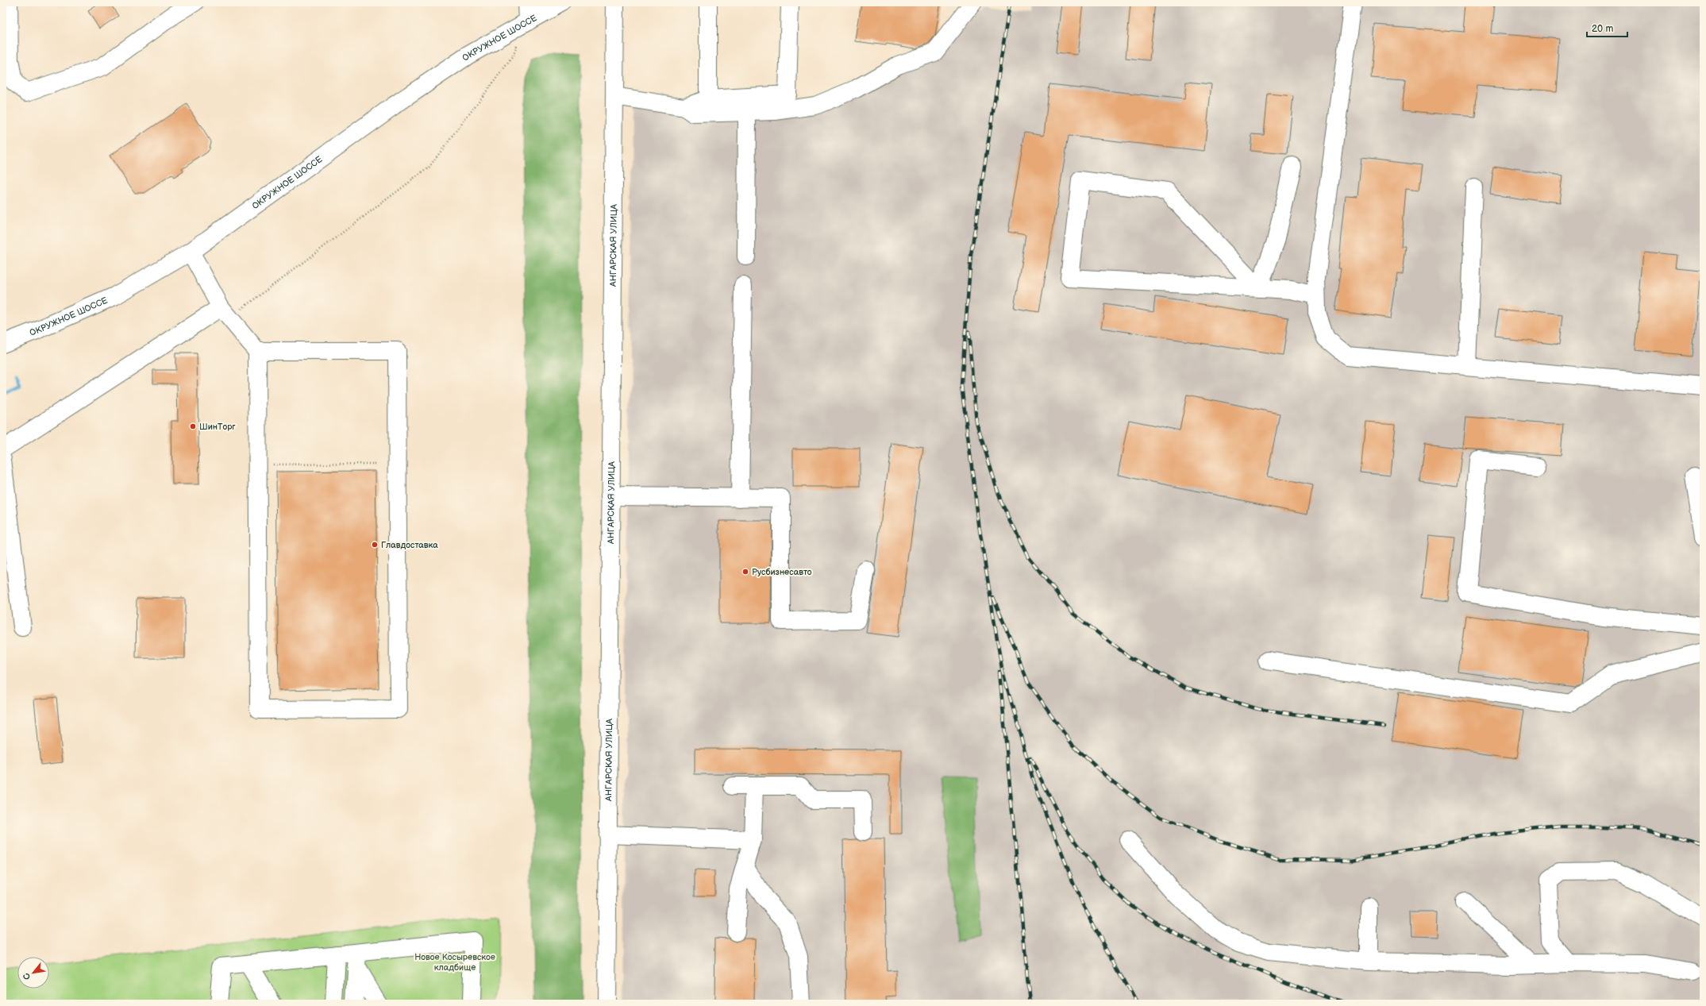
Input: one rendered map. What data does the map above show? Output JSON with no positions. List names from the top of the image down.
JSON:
{
  "streets": {
    "street": ["ОКРУЖНОЕ ШОССЕ", "АНГАРСКАЯ УЛИЦА"]
  },
  "parks": ["Новое Косыревское кладбище"],
  "places": ["ШинТорг", "Главдоставка", "Русбизнесавто"],
  "scale_bar": "20 m",
  "north": "bottom left"
}
